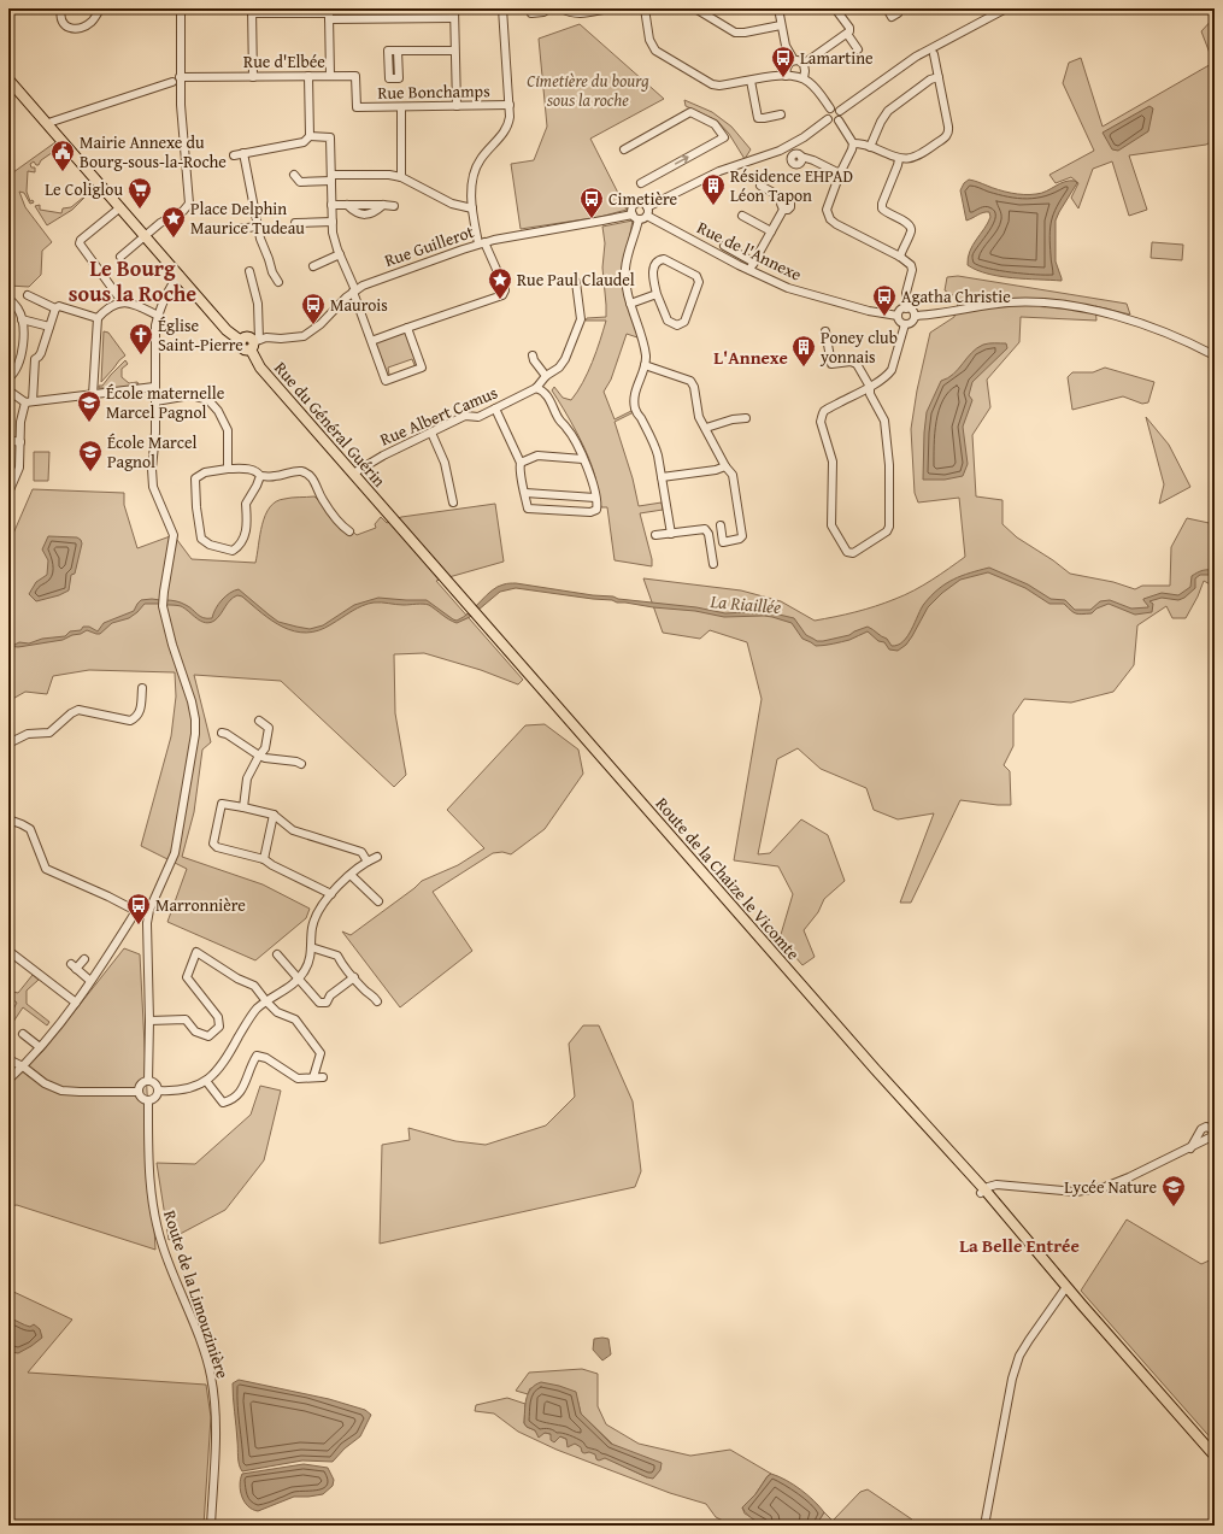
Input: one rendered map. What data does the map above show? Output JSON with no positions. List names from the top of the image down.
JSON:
{
  "streets": {
    "main road": ["Rue du Général Guérin", "Route de la Chaize le Vicomte"],
    "street": [
      "Rue d'Elbée",
      "Rue Bonchamps",
      "Rue Guillerot",
      "Rue de l'Annexe",
      "Rue Albert Camus",
      "Route de la Limouzinière"
    ]
  },
  "crossings": [
    ["Rue d'Elbée", "Rue Bonchamps"],
    ["Rue Guillerot", "Rue de l'Annexe"],
    ["Rue Guillerot", "Rue du Général Guérin"],
    ["Rue Albert Camus", "Rue du Général Guérin"],
    ["Rue du Général Guérin", "Route de la Chaize le Vicomte"]
  ],
  "districts": ["Le Bourg sous la Roche", "L'Annexe", "La Belle Entrée"],
  "water": ["La Riaillée"],
  "parks": ["Cimetière du bourg sous la roche"],
  "places": {
    "bus stop": [
      "Lamartine",
      "Cimetière",
      "Agatha Christie",
      "Maurois",
      "Marronnière"
    ],
    "public building": ["Mairie Annexe du Bourg-sous-la-Roche"],
    "building": ["Résidence EHPAD Léon Tapon", "Poney club yonnais"],
    "supermarket": ["Le Coliglou"],
    "place": ["Place Delphin Maurice Tudeau", "Rue Paul Claudel"],
    "church": ["Église Saint-Pierre"],
    "school or university": ["École maternelle Marcel Pagnol", "École Marcel Pagnol", "Lycée Nature"]
  }
}
